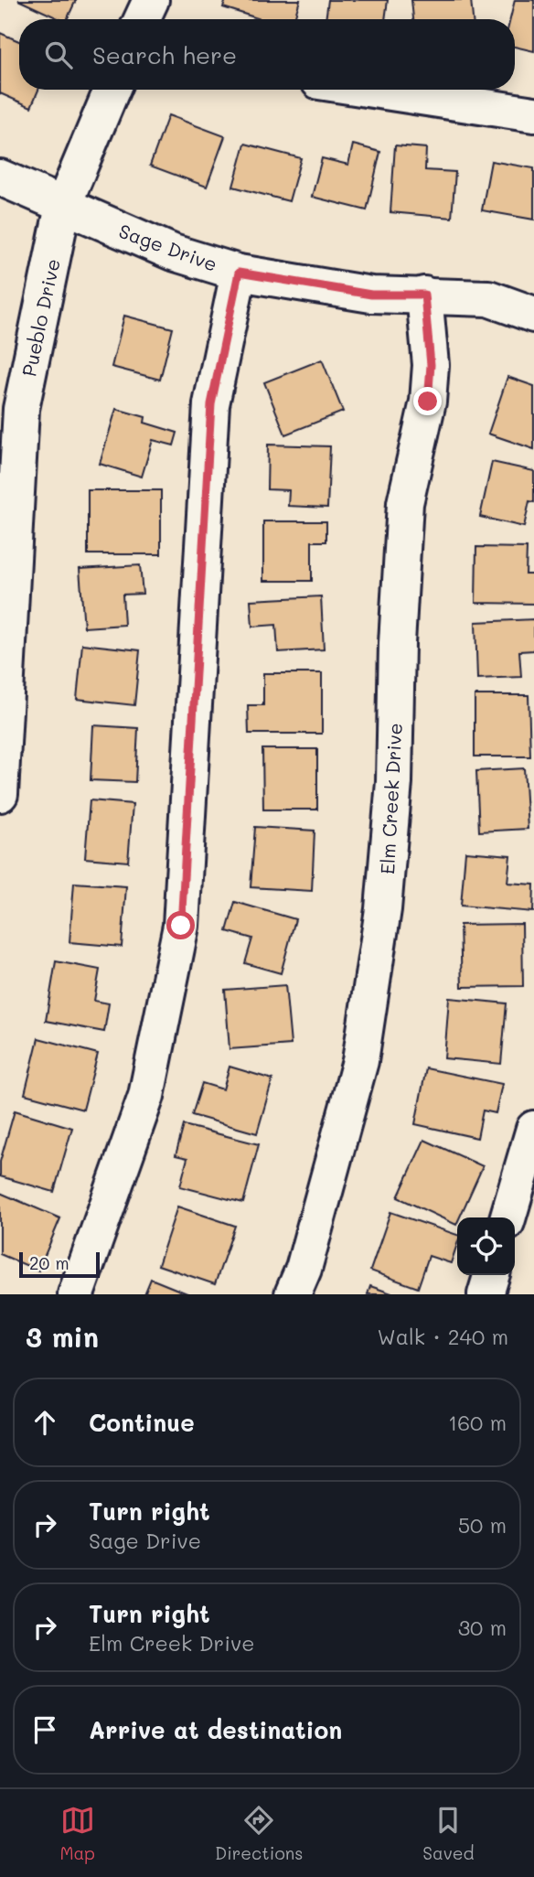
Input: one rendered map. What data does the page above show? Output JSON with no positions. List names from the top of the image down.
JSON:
{
  "streets": {
    "street": ["Sage Drive", "Pueblo Drive", "Elm Creek Drive"]
  },
  "crossings": [
    ["Sage Drive", "Pueblo Drive"],
    ["Sage Drive", "Elm Creek Drive"]
  ],
  "scale_bar": "20 m",
  "page": {
    "search": "Search here",
    "scale": "20 m",
    "heading": ["3 min", "Walk · 240 m"],
    "list": [
      ["Continue", "160 m"],
      ["Turn right", "Sage Drive", "50 m"],
      ["Turn right", "Elm Creek Drive", "30 m"],
      "Arrive at destination"
    ],
    "nav": ["Map", "Directions", "Saved"]
  }
}
